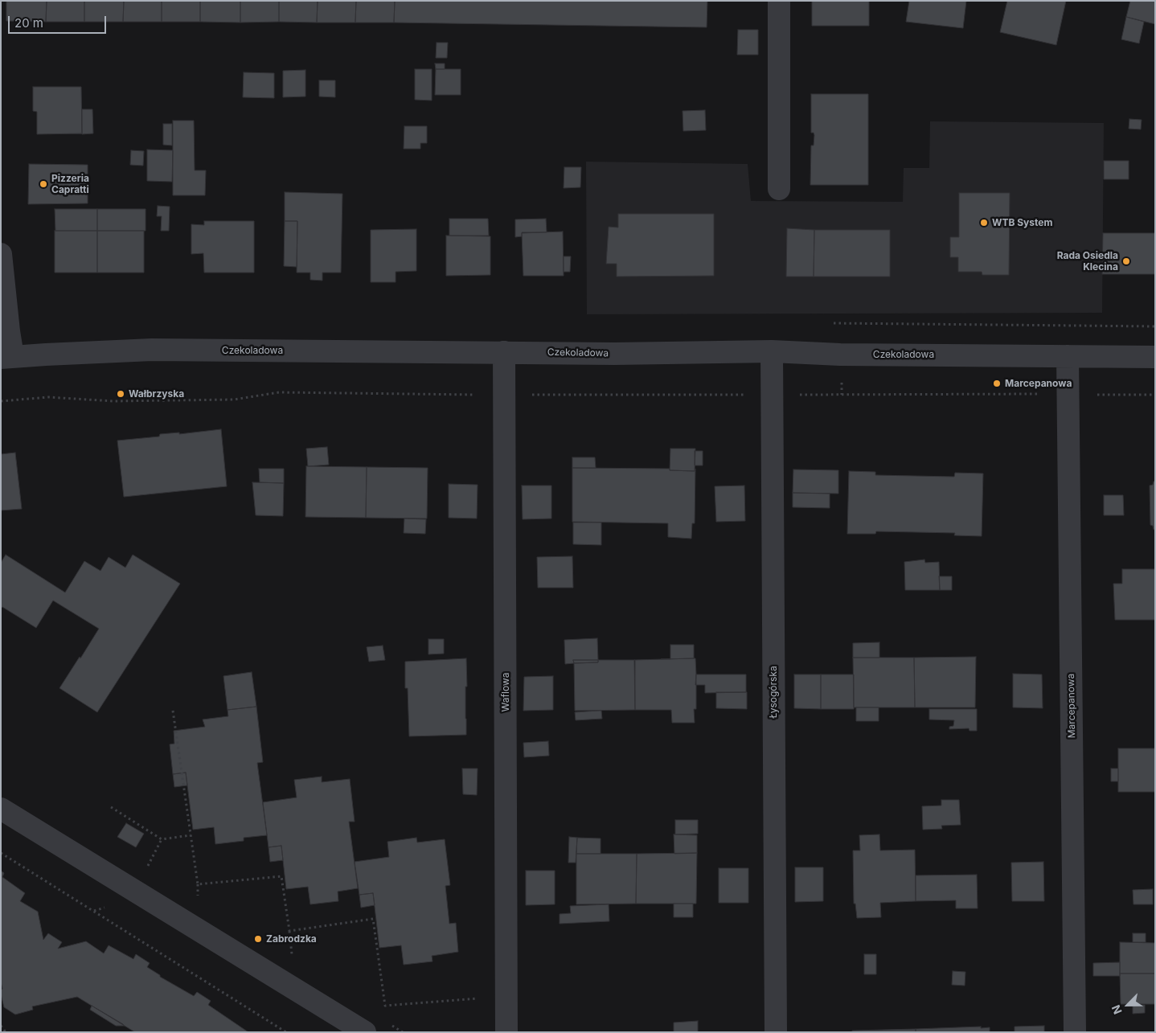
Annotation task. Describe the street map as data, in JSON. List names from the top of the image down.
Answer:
{
  "streets": {
    "street": [
      "Czekoladowa",
      "Waflowa",
      "Łysogórska",
      "Marcepanowa"
    ]
  },
  "crossings": [
    ["Czekoladowa", "Waflowa"],
    ["Czekoladowa", "Łysogórska"],
    ["Czekoladowa", "Marcepanowa"]
  ],
  "places": [
    "Pizzeria Capratti",
    "WTB System",
    "Rada Osiedla Klecina",
    "Marcepanowa",
    "Wałbrzyska",
    "Zabrodzka"
  ],
  "scale_bar": "20 m",
  "north": "bottom left"
}
